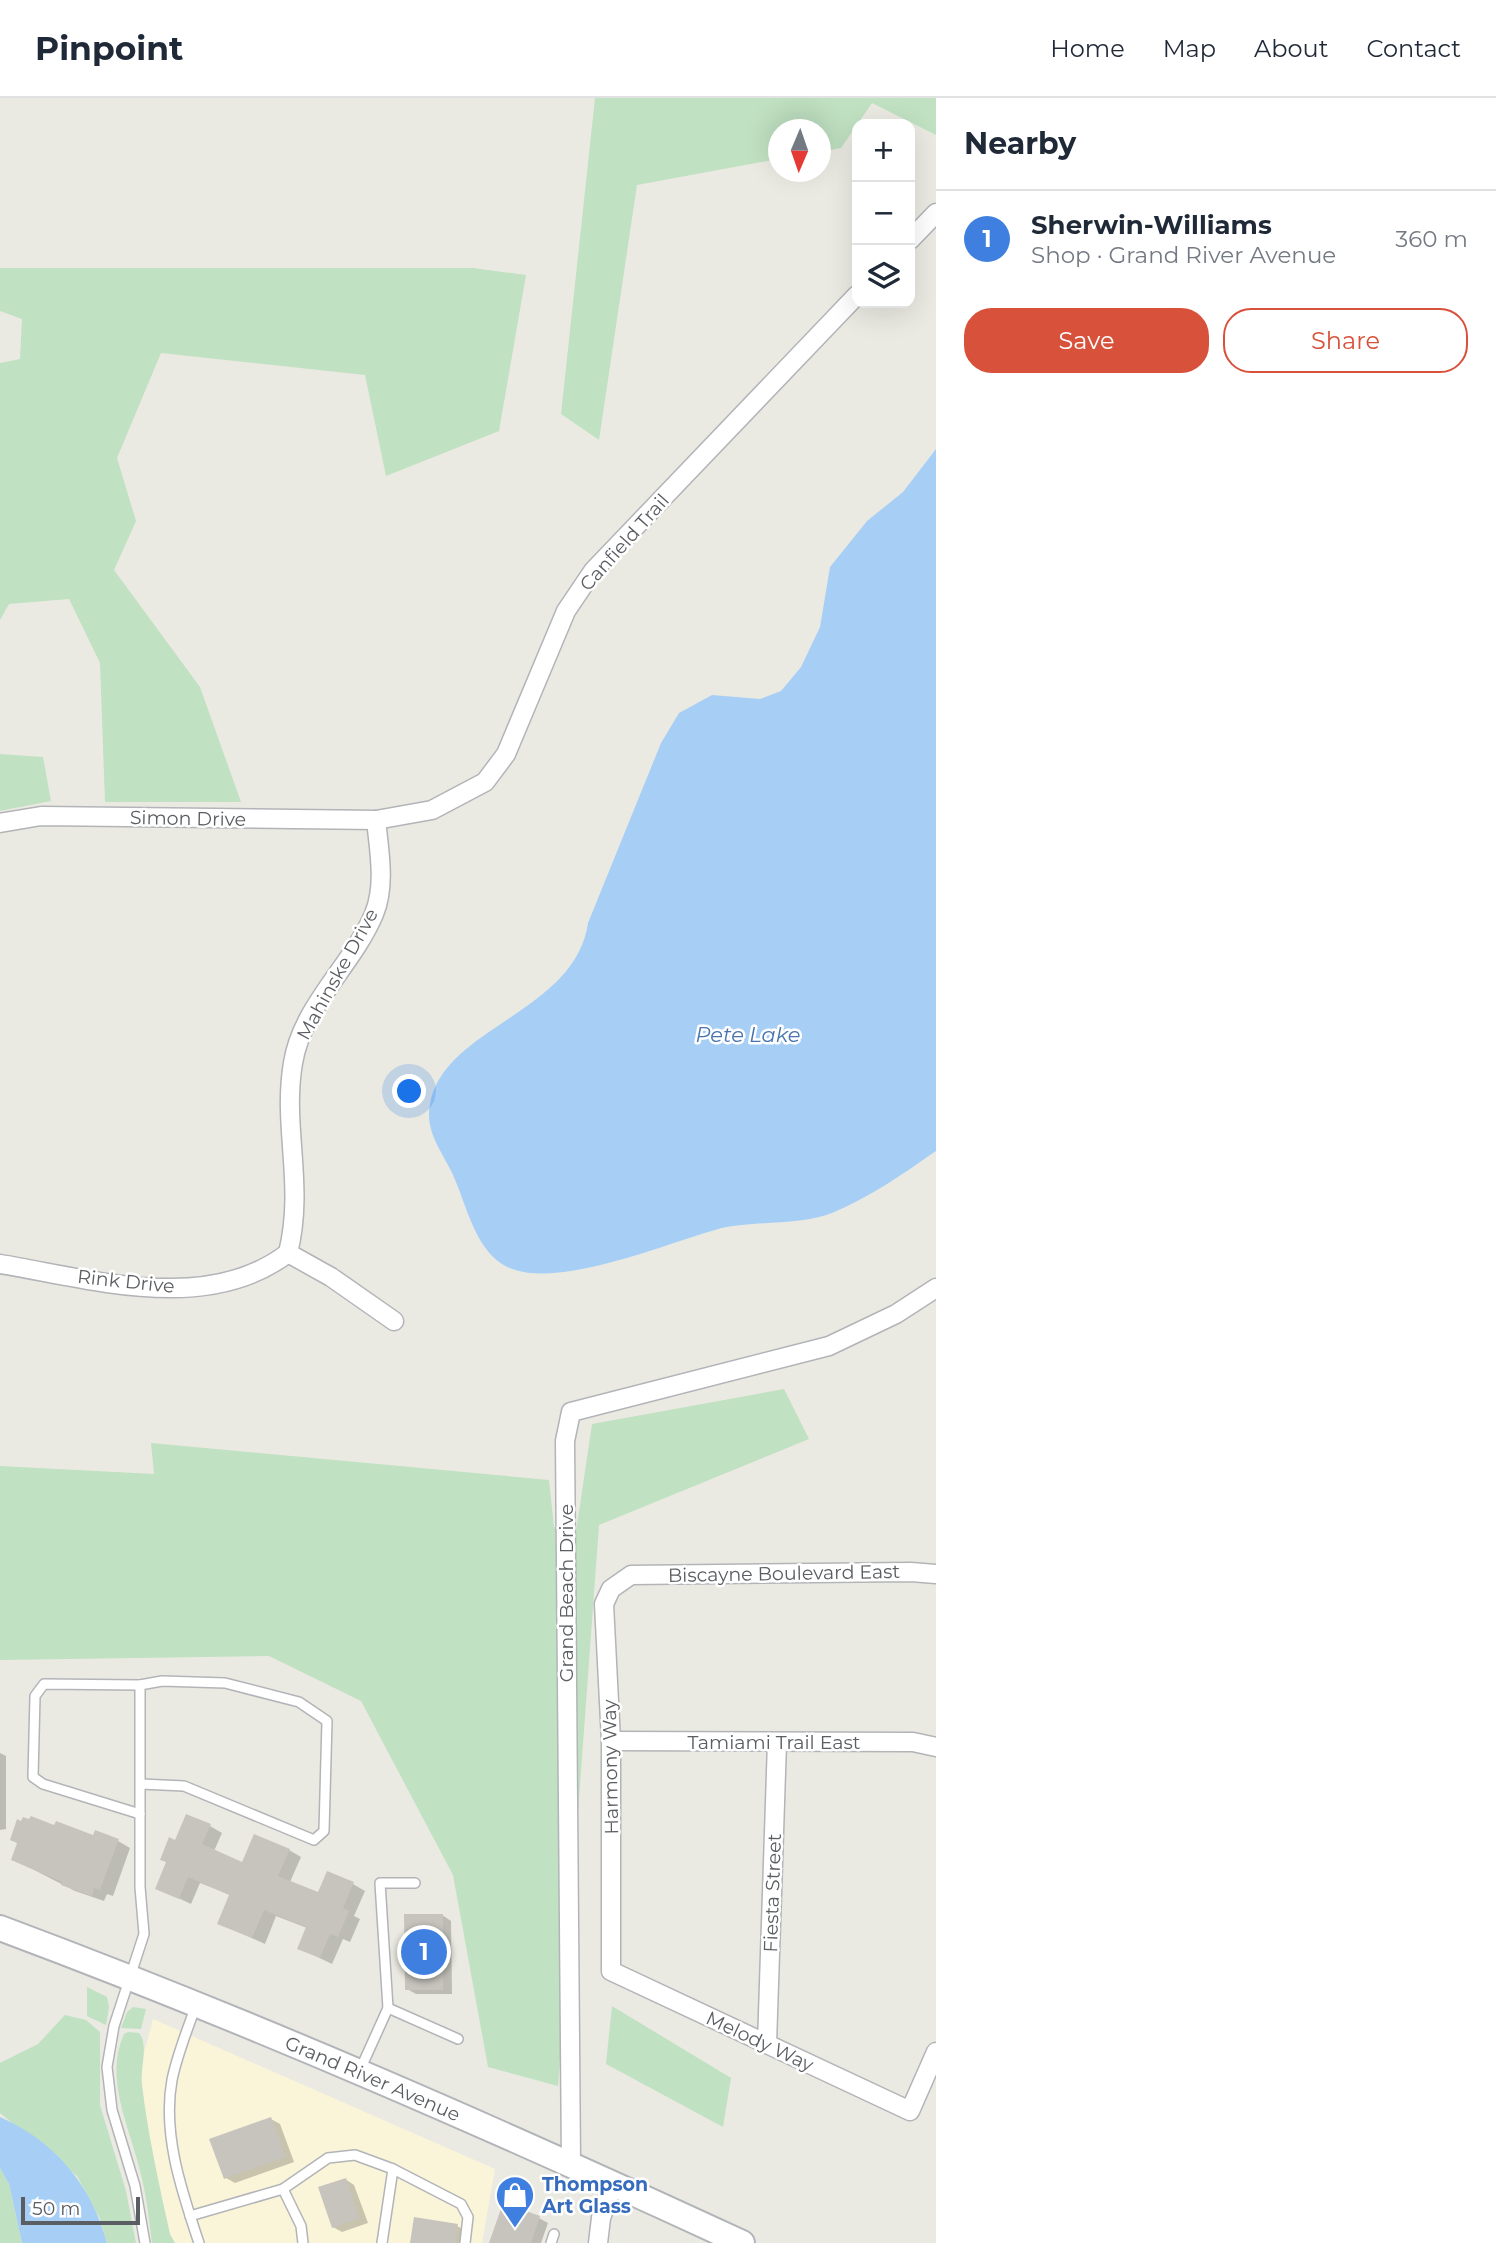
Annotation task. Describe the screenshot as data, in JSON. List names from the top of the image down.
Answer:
{
  "streets": {
    "main road": ["Grand River Avenue"],
    "street": [
      "Canfield Trail",
      "Simon Drive",
      "Mahinske Drive",
      "Rink Drive",
      "Biscayne Boulevard East",
      "Grand Beach Drive",
      "Tamiami Trail East",
      "Harmony Way",
      "Fiesta Street",
      "Melody Way"
    ]
  },
  "crossings": [
    ["Canfield Trail", "Simon Drive"],
    ["Canfield Trail", "Mahinske Drive"],
    ["Simon Drive", "Mahinske Drive"],
    ["Mahinske Drive", "Rink Drive"],
    ["Biscayne Boulevard East", "Harmony Way"],
    ["Grand Beach Drive", "Grand River Avenue"],
    ["Tamiami Trail East", "Harmony Way"],
    ["Tamiami Trail East", "Fiesta Street"],
    ["Harmony Way", "Melody Way"],
    ["Fiesta Street", "Melody Way"]
  ],
  "water": ["Pete Lake"],
  "places": {
    "shop": ["Thompson Art Glass"]
  },
  "scale_bar": "50 m",
  "north": "bottom",
  "page": {
    "header": "Pinpoint",
    "nav": [
      "Home",
      "Map",
      "About",
      "Contact"
    ],
    "heading": "Nearby",
    "map_buttons": ["+", "−"],
    "list": [
      {
        "mark": "1",
        "name": "Sherwin-Williams",
        "note": "Shop · Grand River Avenue",
        "value": "360 m"
      }
    ],
    "buttons": ["Save", "Share"],
    "pins": "1",
    "scale": "50 m"
  }
}
